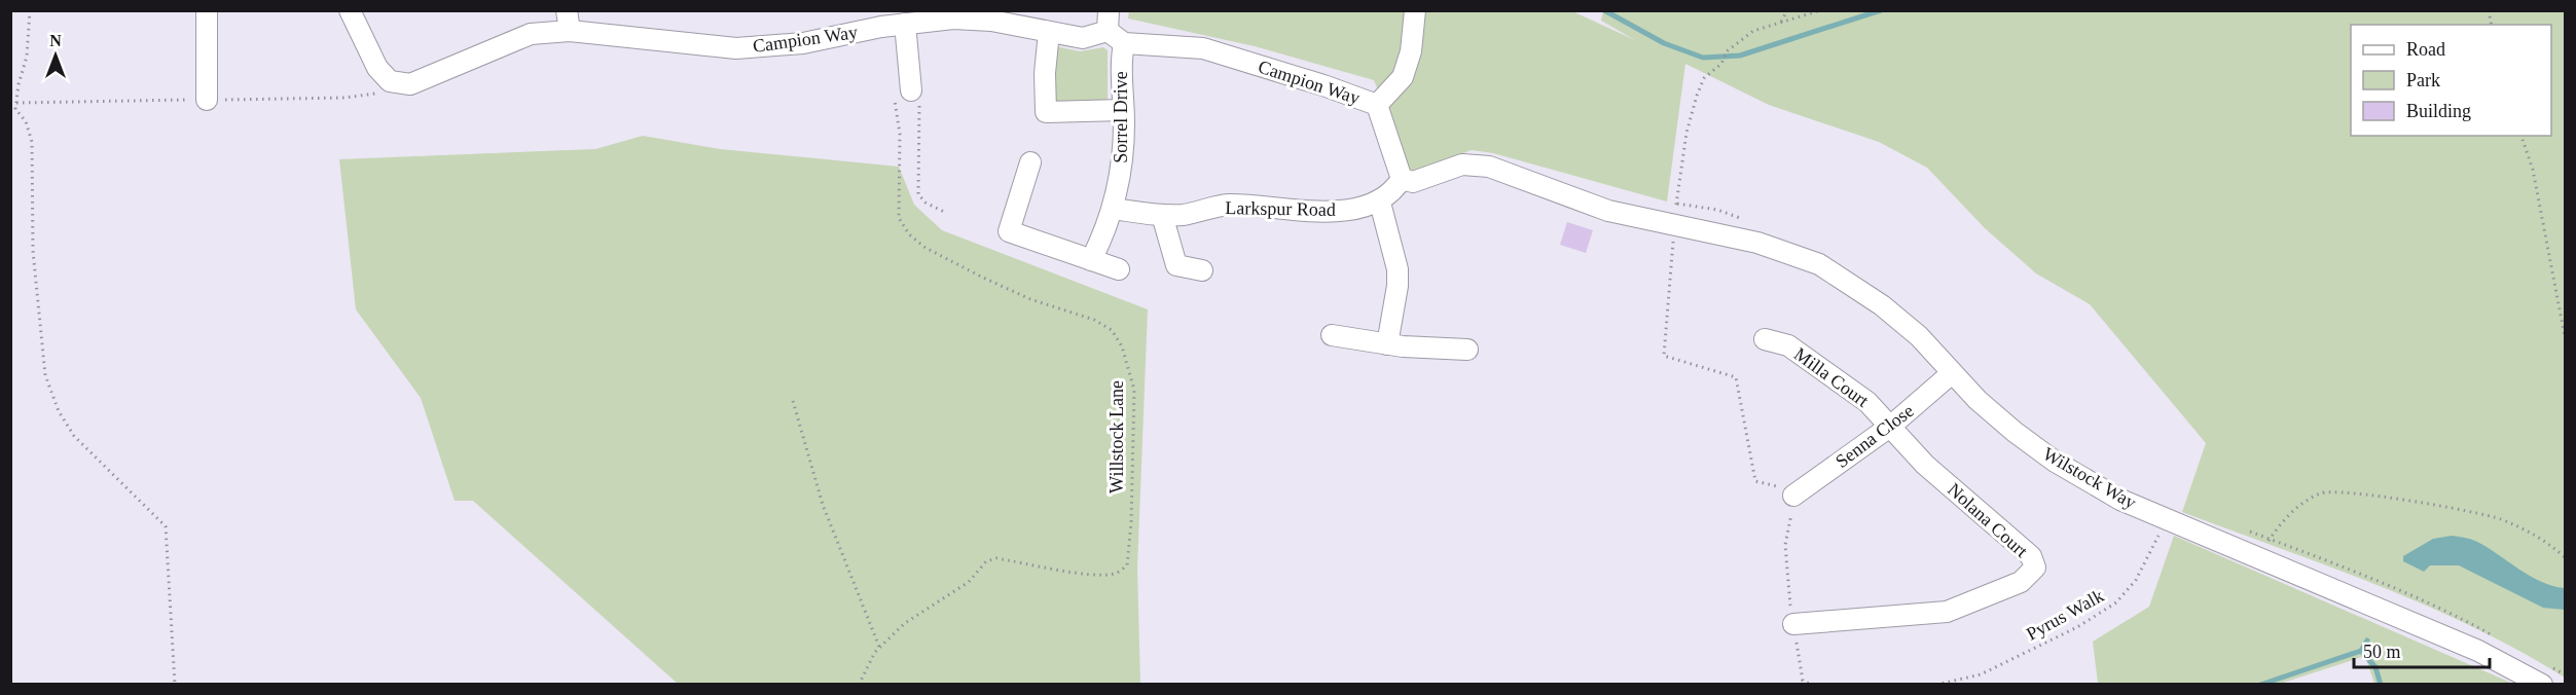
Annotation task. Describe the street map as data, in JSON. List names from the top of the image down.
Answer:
{
  "streets": {
    "street": [
      "Campion Way",
      "Sorrel Drive",
      "Larkspur Road",
      "Milla Court",
      "Senna Close",
      "Wilstock Way",
      "Nolana Court"
    ],
    "path": ["Willstock Lane", "Pyrus Walk"]
  },
  "crossings": [
    ["Campion Way", "Sorrel Drive"],
    ["Sorrel Drive", "Larkspur Road"],
    ["Milla Court", "Senna Close"],
    ["Milla Court", "Nolana Court"],
    ["Senna Close", "Wilstock Way"],
    ["Senna Close", "Nolana Court"],
    ["Wilstock Way", "Pyrus Walk"]
  ],
  "legend": ["Road", "Park", "Building"],
  "scale_bar": "50 m",
  "north": "top"
}
